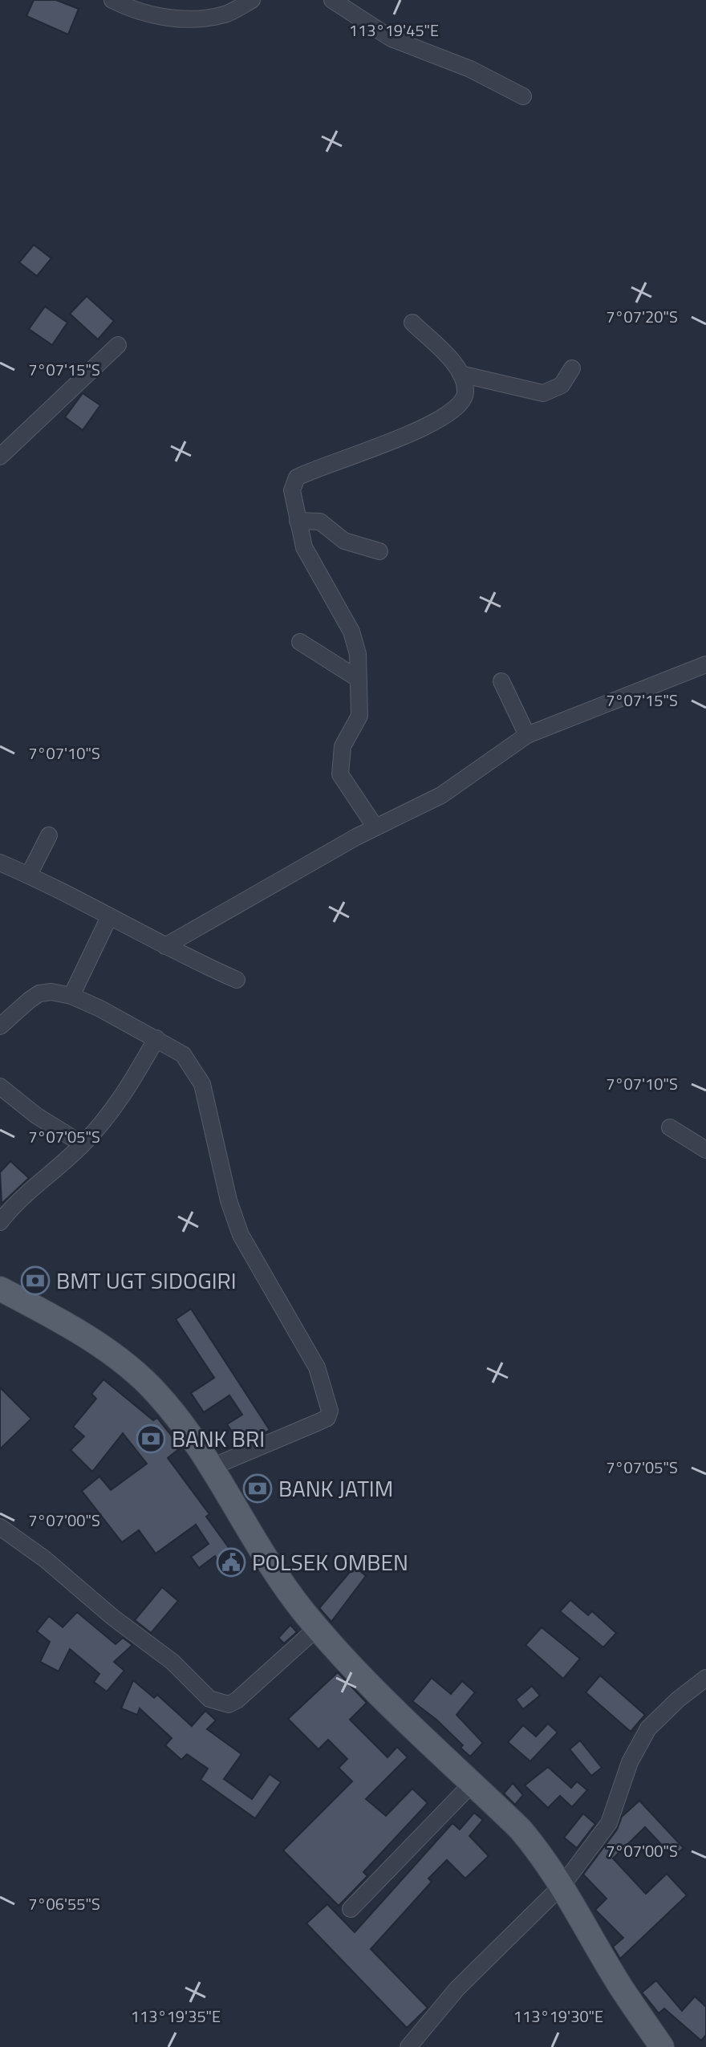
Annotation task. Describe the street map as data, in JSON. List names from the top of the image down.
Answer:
{
  "places": {
    "bank": ["BMT UGT SIDOGIRI", "BANK BRI", "BANK JATIM"],
    "public building": ["POLSEK OMBEN"]
  },
  "coordinates": [
    "113°19'45\"E",
    "7°07'20\"S",
    "7°07'15\"S",
    "7°07'10\"S",
    "7°07'05\"S",
    "7°07'00\"S",
    "7°06'55\"S",
    "113°19'35\"E",
    "113°19'30\"E"
  ]
}
